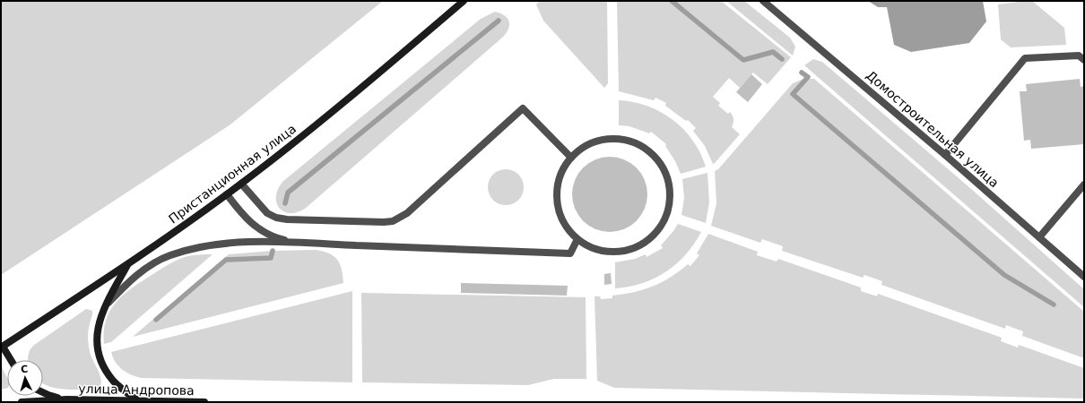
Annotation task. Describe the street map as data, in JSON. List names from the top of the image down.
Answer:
{
  "streets": {
    "main road": ["Пристанционная улица", "улица Андропова"],
    "street": ["Домостроительная улица"]
  },
  "north": "top"
}
